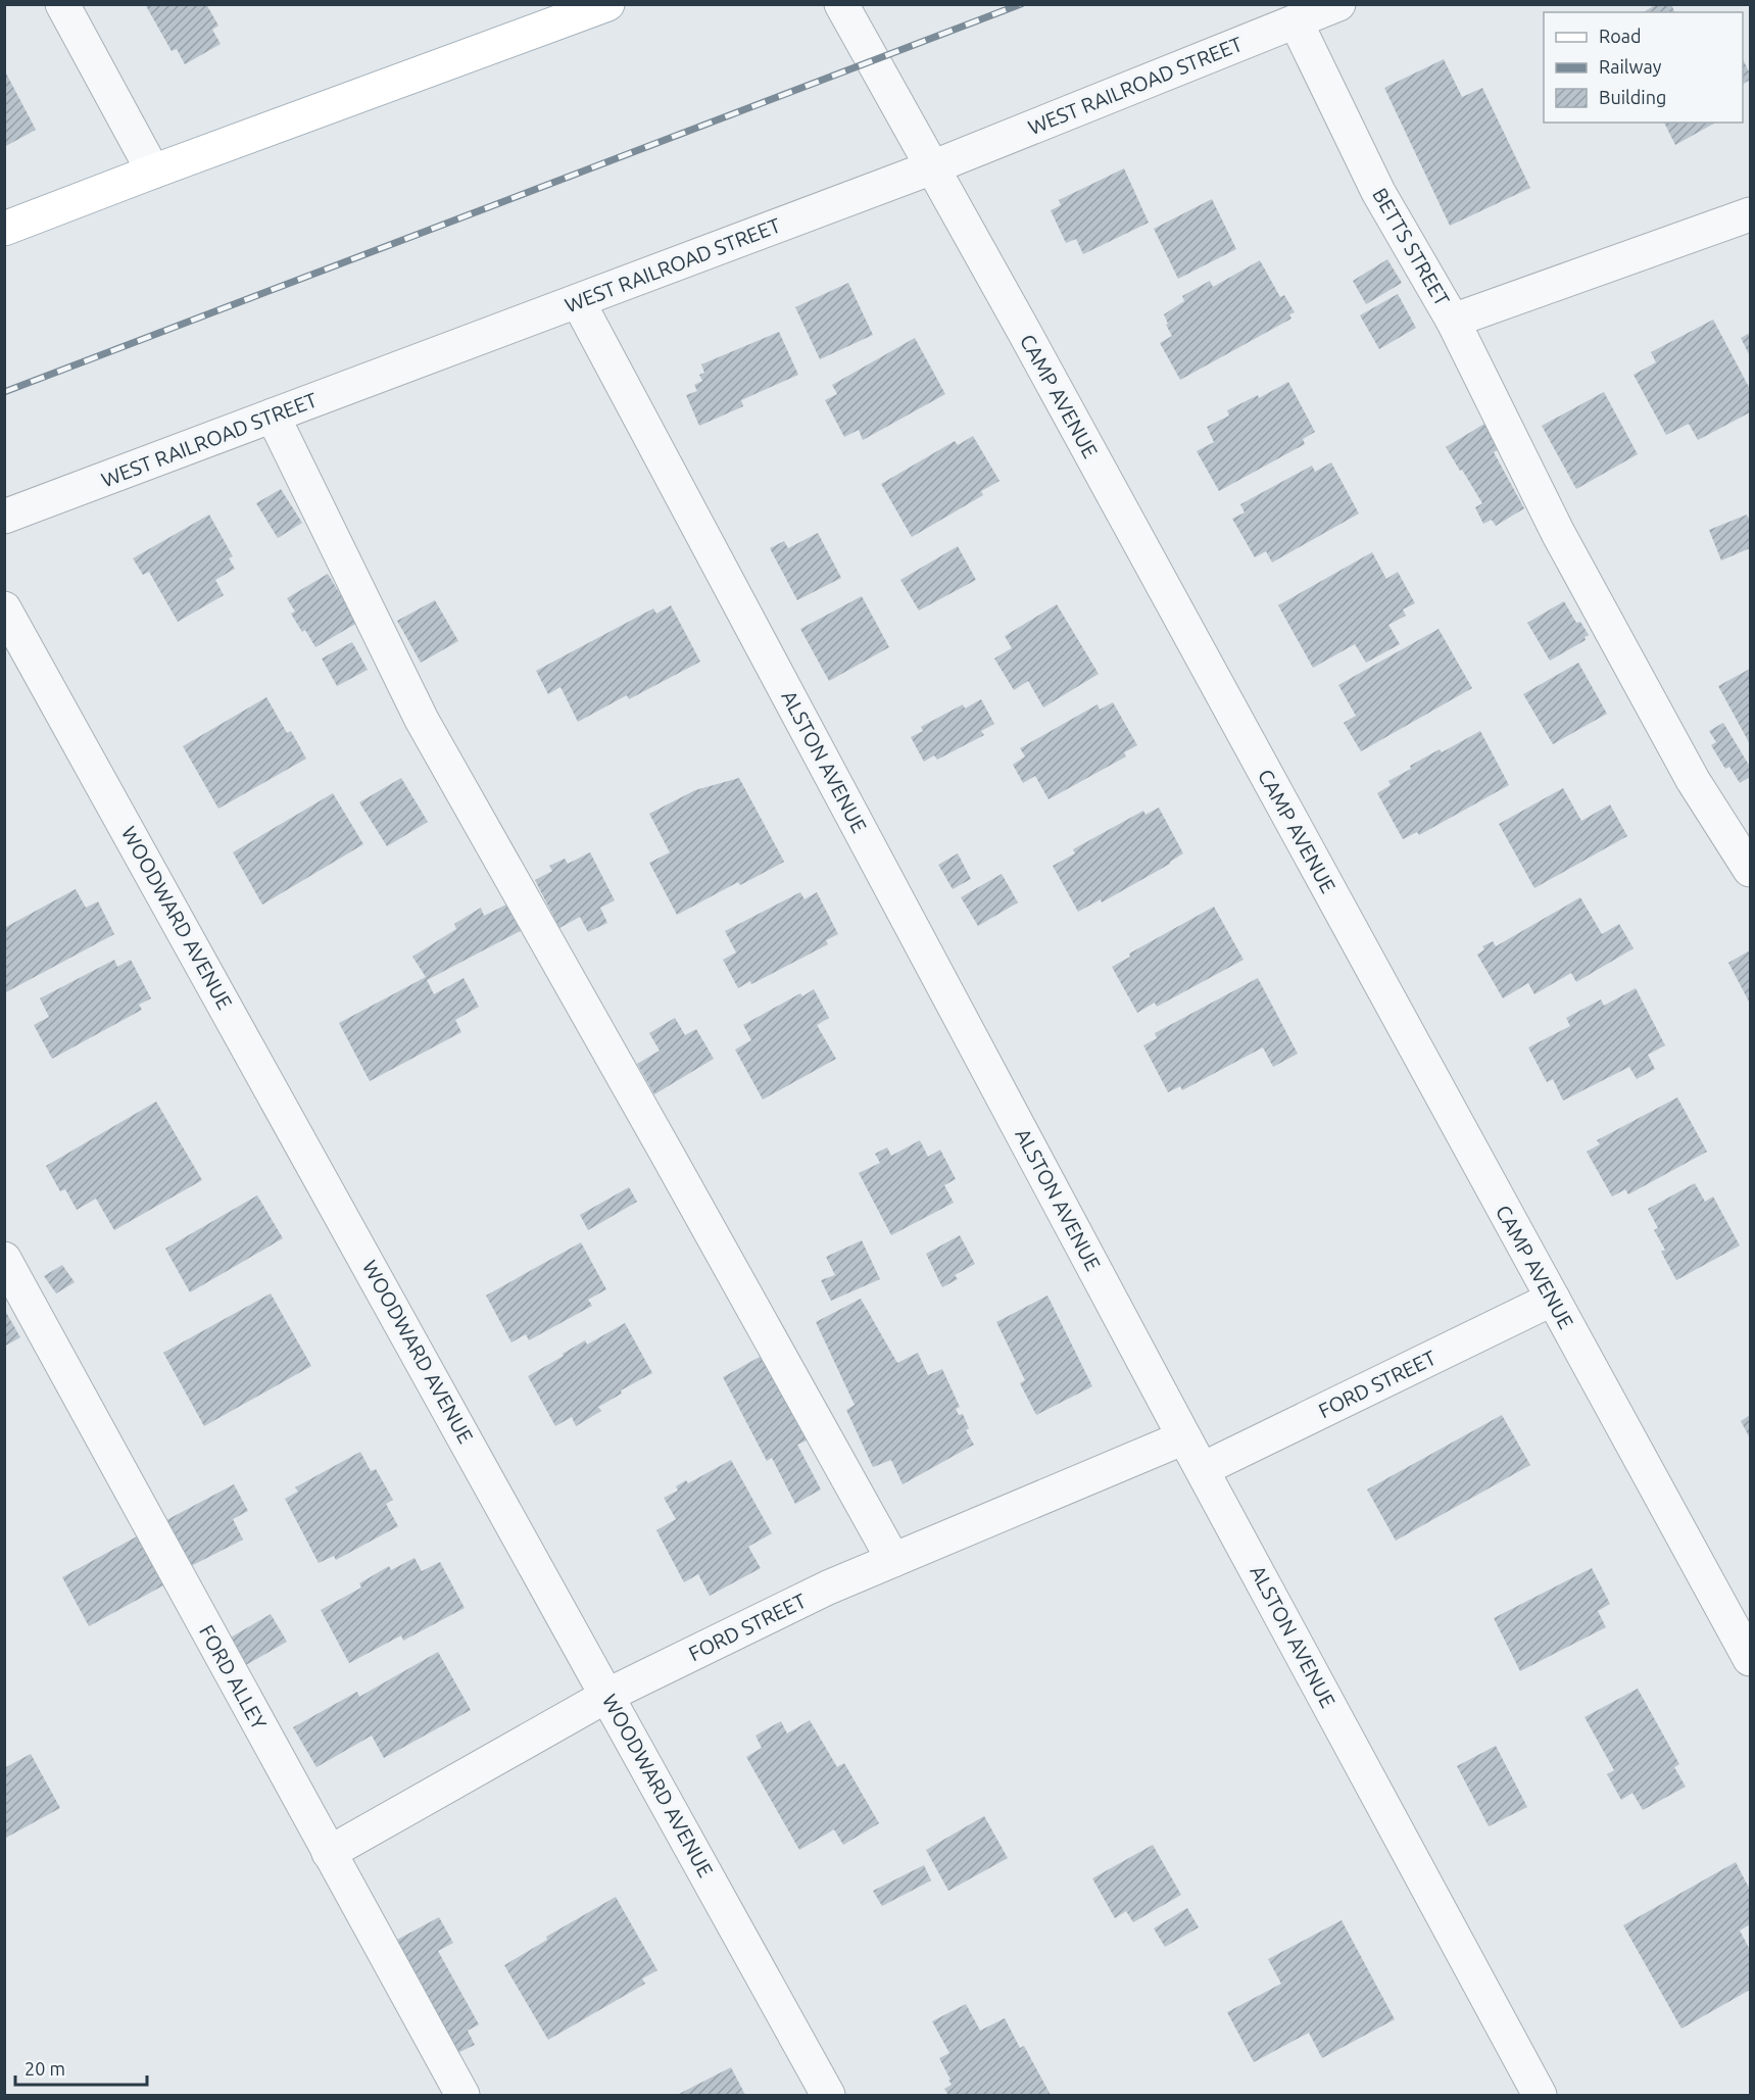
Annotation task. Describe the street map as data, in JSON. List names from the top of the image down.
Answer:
{
  "streets": {
    "street": [
      "WEST RAILROAD STREET",
      "BETTS STREET",
      "CAMP AVENUE",
      "ALSTON AVENUE",
      "WOODWARD AVENUE",
      "FORD STREET",
      "FORD ALLEY"
    ]
  },
  "crossings": [
    ["WEST RAILROAD STREET", "BETTS STREET"],
    ["WEST RAILROAD STREET", "CAMP AVENUE"],
    ["WEST RAILROAD STREET", "ALSTON AVENUE"],
    ["CAMP AVENUE", "FORD STREET"],
    ["ALSTON AVENUE", "FORD STREET"],
    ["WOODWARD AVENUE", "FORD STREET"],
    ["FORD STREET", "FORD ALLEY"]
  ],
  "legend": ["Road", "Railway", "Building"],
  "scale_bar": "20 m"
}
